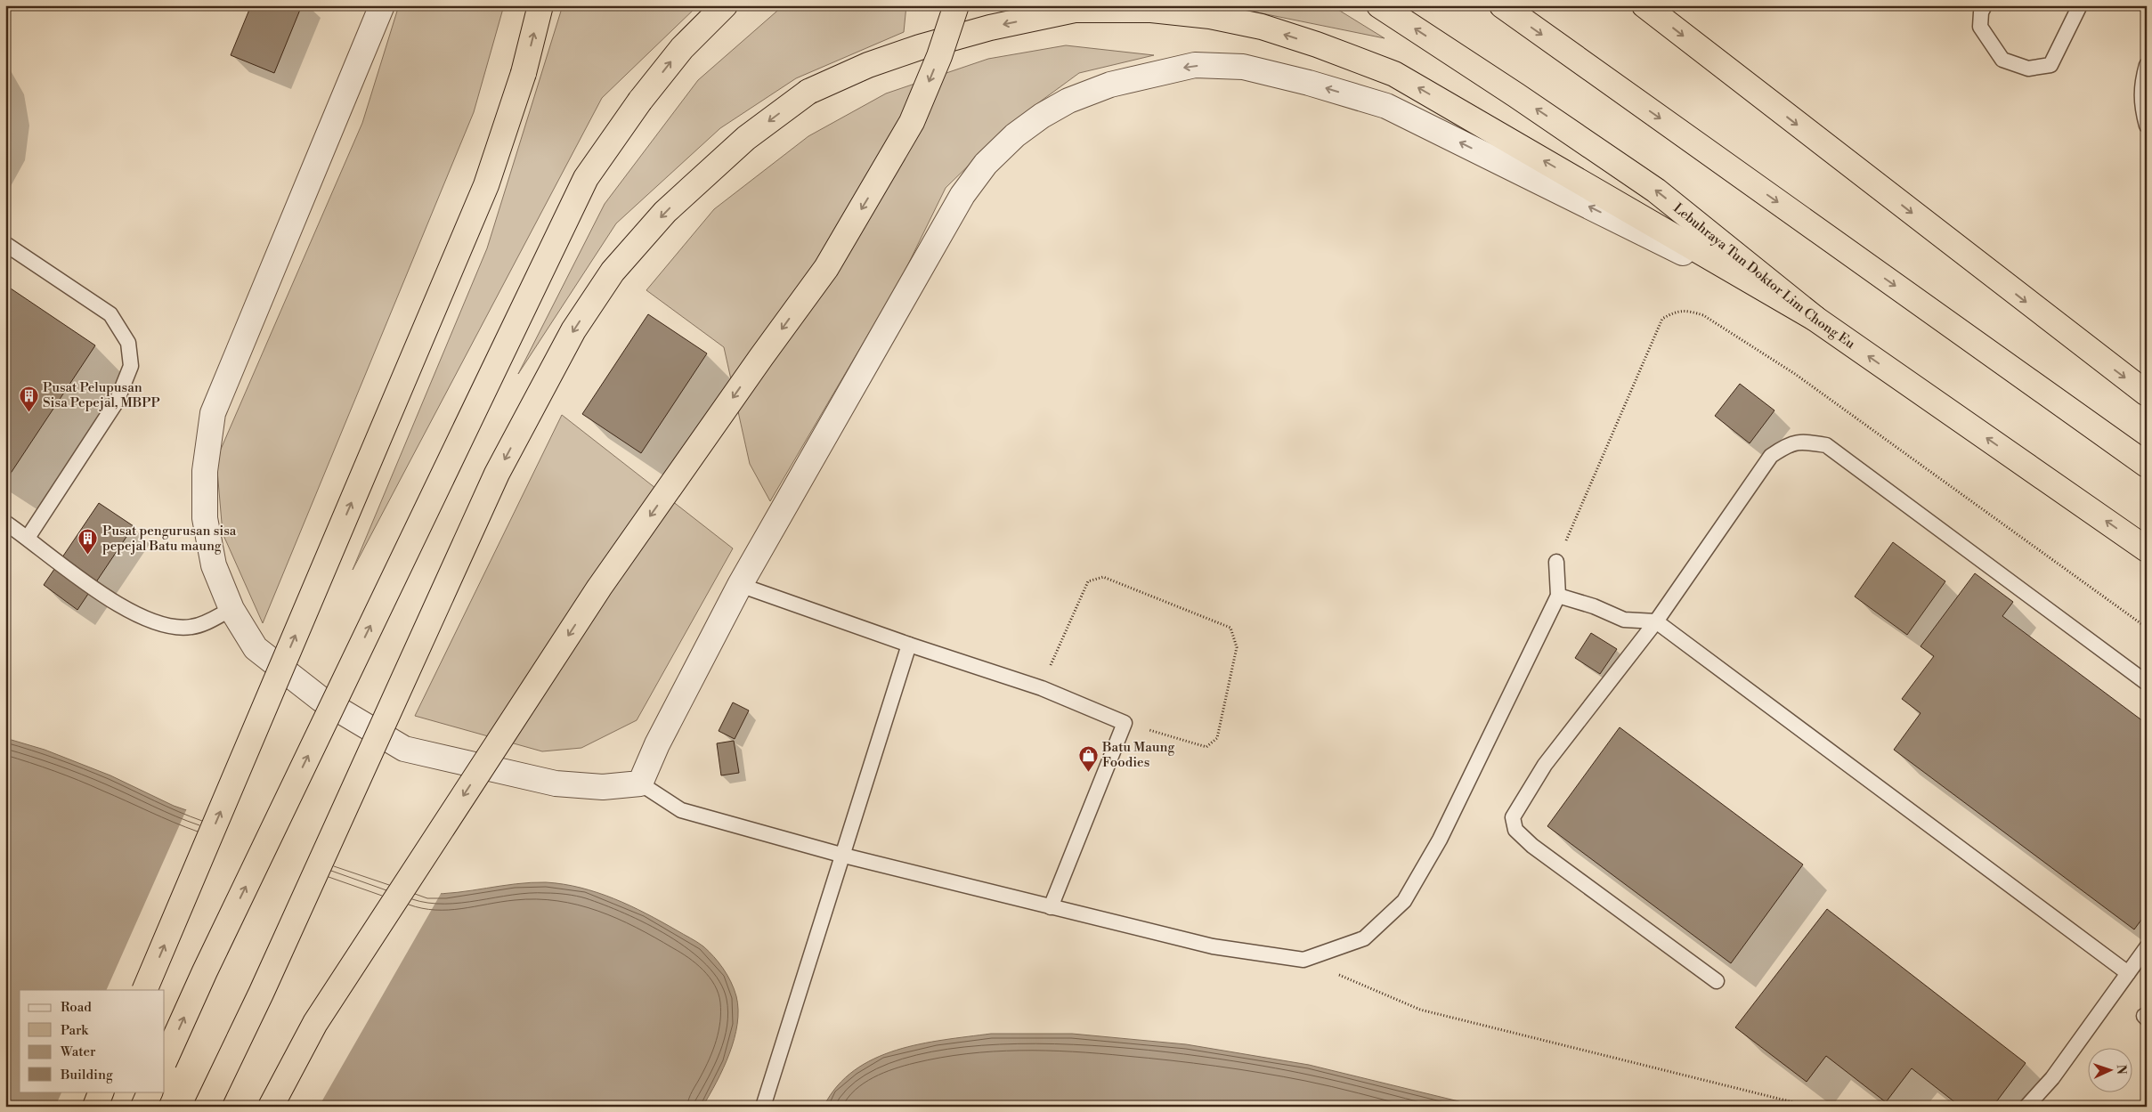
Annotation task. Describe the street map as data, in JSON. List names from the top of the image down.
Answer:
{
  "streets": {
    "highway": ["Lebuhraya Tun Doktor Lim Chong Eu"]
  },
  "places": {
    "building": ["Pusat Pelupusan Sisa Pepejal, MBPP", "Pusat pengurusan sisa pepejal Batu maung"],
    "shop": ["Batu Maung Foodies"]
  },
  "legend": [
    "Road",
    "Park",
    "Water",
    "Building"
  ],
  "north": "right"
}
